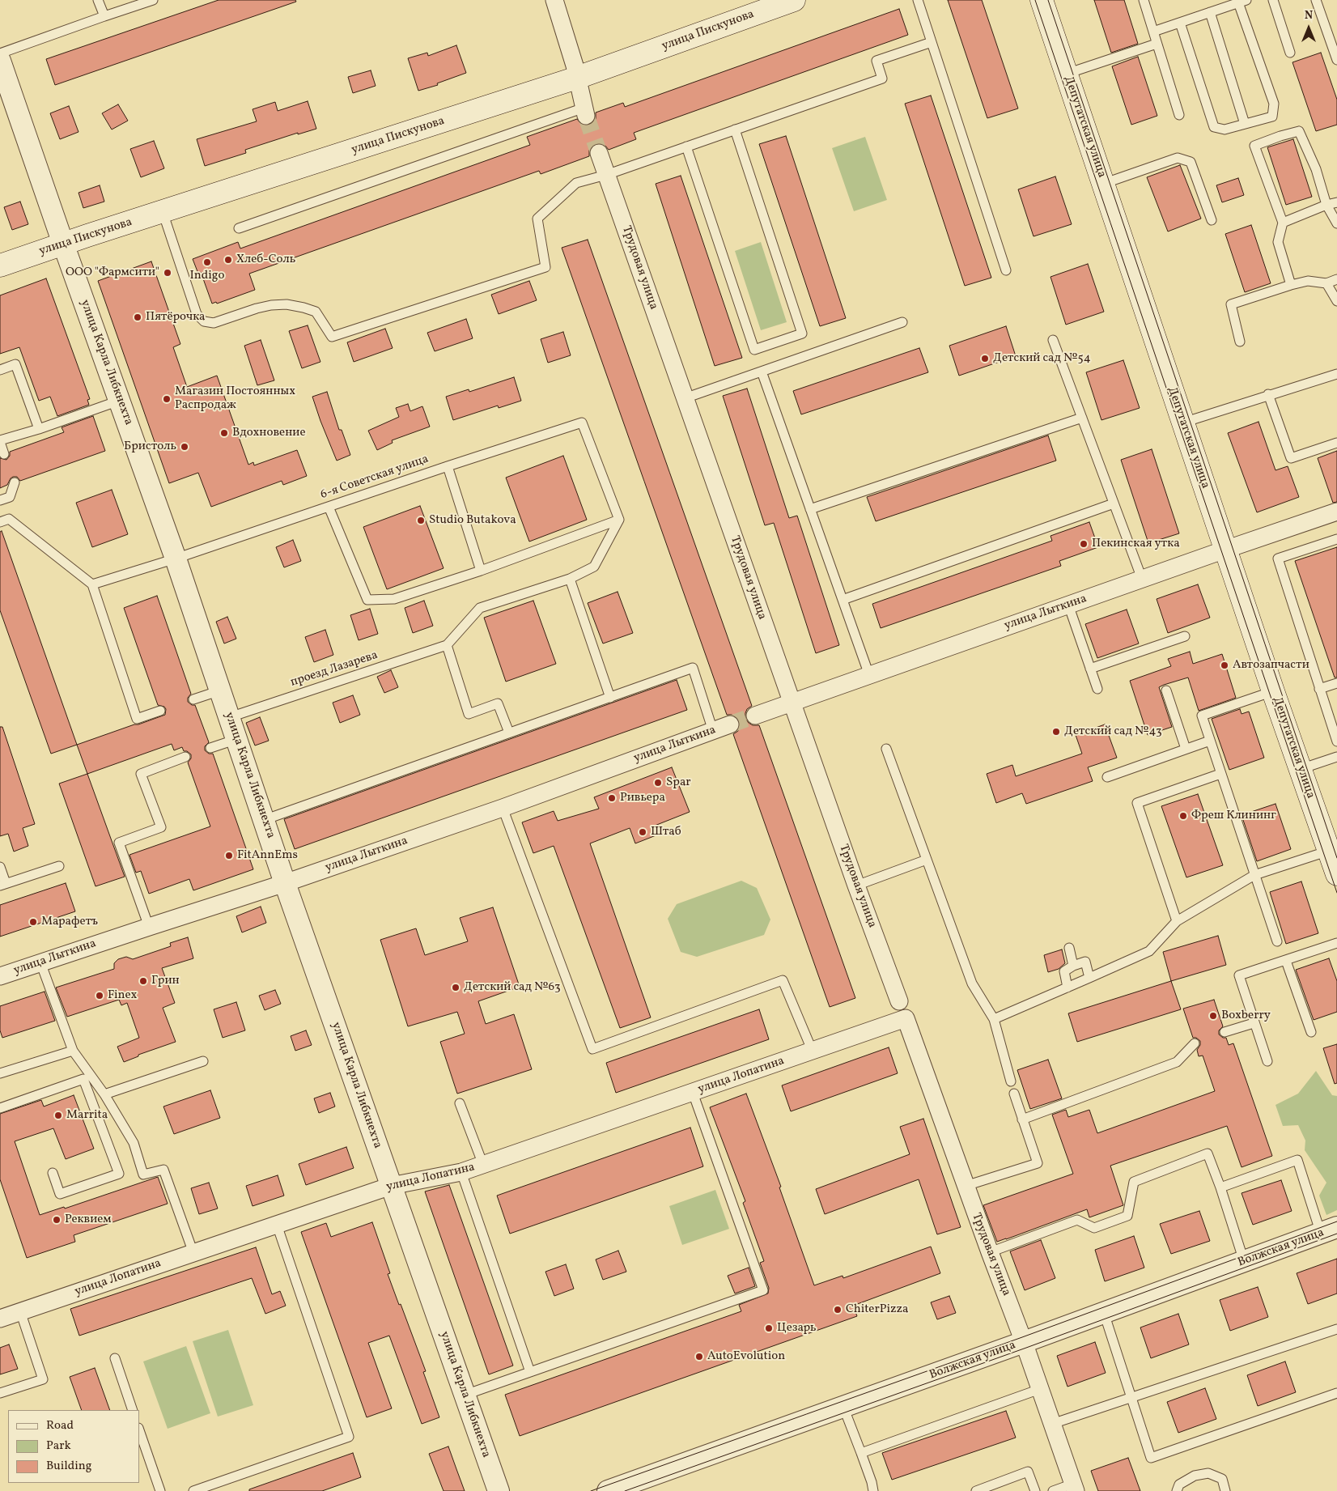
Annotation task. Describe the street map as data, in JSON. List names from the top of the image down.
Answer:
{
  "streets": {
    "main road": ["улица Пискунова", "Депутатская улица"],
    "street": [
      "Трудовая улица",
      "улица Карла Либкнехта",
      "улица Лыткина",
      "улица Лопатина",
      "Волжская улица"
    ],
    "lane": ["6-я Советская улица", "проезд Лазарева"]
  },
  "crossings": [
    ["улица Пискунова", "улица Карла Либкнехта"],
    ["Депутатская улица", "улица Лыткина"],
    ["Трудовая улица", "улица Лыткина"],
    ["Трудовая улица", "улица Лопатина"],
    ["Трудовая улица", "Волжская улица"],
    ["улица Карла Либкнехта", "6-я Советская улица"],
    ["улица Карла Либкнехта", "улица Лыткина"],
    ["улица Карла Либкнехта", "проезд Лазарева"],
    ["улица Карла Либкнехта", "улица Лопатина"]
  ],
  "places": [
    "Хлеб-Соль",
    "Indigo",
    "ООО \"Фармсити\"",
    "Пятёрочка",
    "Детский сад №54",
    "Магазин Постоянных Распродаж",
    "Вдохновение",
    "Бристоль",
    "Studio Butakova",
    "Пекинская утка",
    "Автозапчасти",
    "Детский сад №43",
    "Spar",
    "Ривьера",
    "Фрeш Клининг",
    "Штаб",
    "FitAnnEms",
    "Марафетъ",
    "Грин",
    "Детский сад №63",
    "Finex",
    "Boxberry",
    "Marrita",
    "Реквием",
    "ChiterPizza",
    "Цезарь",
    "AutoEvolution"
  ],
  "legend": ["Road", "Park", "Building"],
  "north": "top"
}
